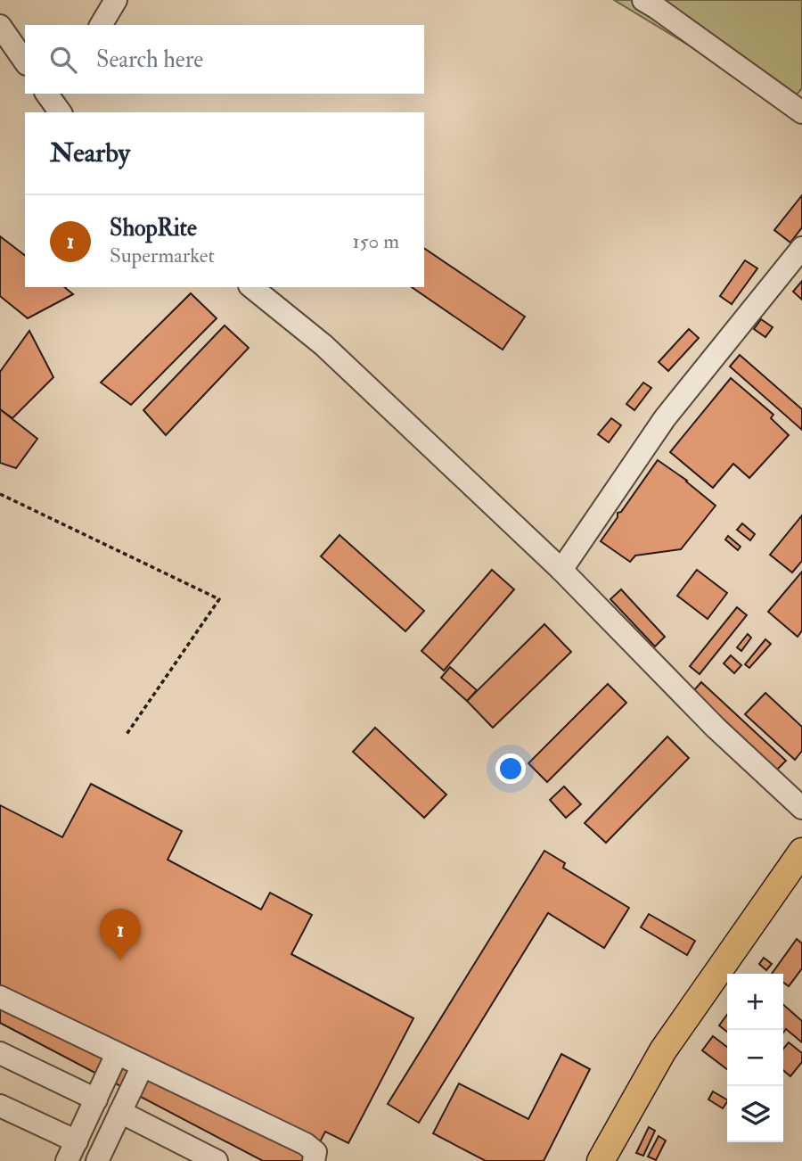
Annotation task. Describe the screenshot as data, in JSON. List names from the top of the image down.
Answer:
{
  "page": {
    "search": "Search here",
    "heading": "Nearby",
    "list": [
      {
        "mark": "1",
        "name": "ShopRite",
        "note": "Supermarket",
        "value": "150 m"
      }
    ],
    "pins": "1",
    "map_buttons": ["+", "−"]
  }
}
